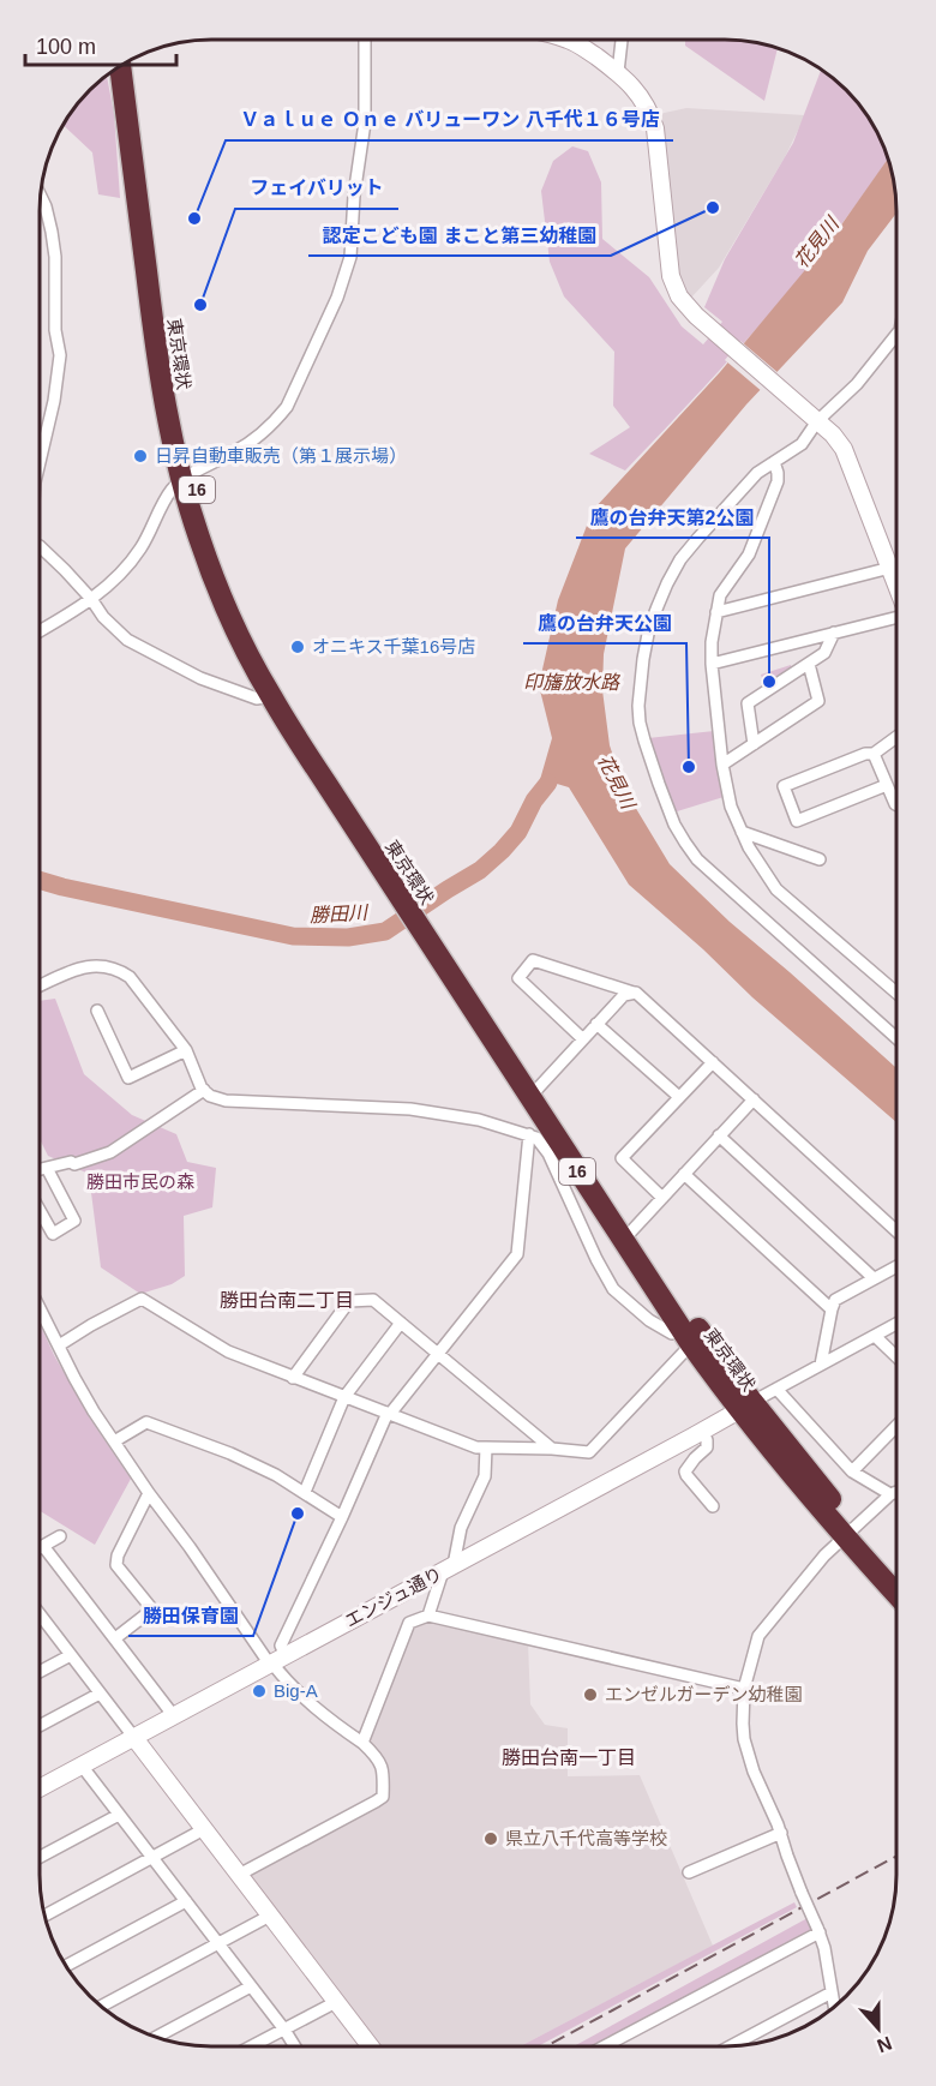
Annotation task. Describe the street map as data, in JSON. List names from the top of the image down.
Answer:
{
  "streets": {
    "highway": ["東京環状", "16"],
    "street": ["エンジュ通り"]
  },
  "crossings": [
    ["東京環状", "エンジュ通り"]
  ],
  "districts": ["勝田台南二丁目", "勝田台南一丁目"],
  "water": ["花見川", "印旛放水路", "勝田川"],
  "parks": ["勝田市民の森"],
  "places": [
    "認定こども園 まこと第三幼稚園",
    "Ｖａｌｕｅ Ｏｎｅ バリューワン 八千代１６号店",
    "フェイバリット",
    "日昇自動車販売（第１展示場）",
    "オニキス千葉16号店",
    "鷹の台弁天第2公園",
    "鷹の台弁天公園",
    "勝田保育園",
    "Big-A",
    "エンゼルガーデン幼稚園",
    "県立八千代高等学校"
  ],
  "scale_bar": "100 m",
  "north": "bottom"
}
